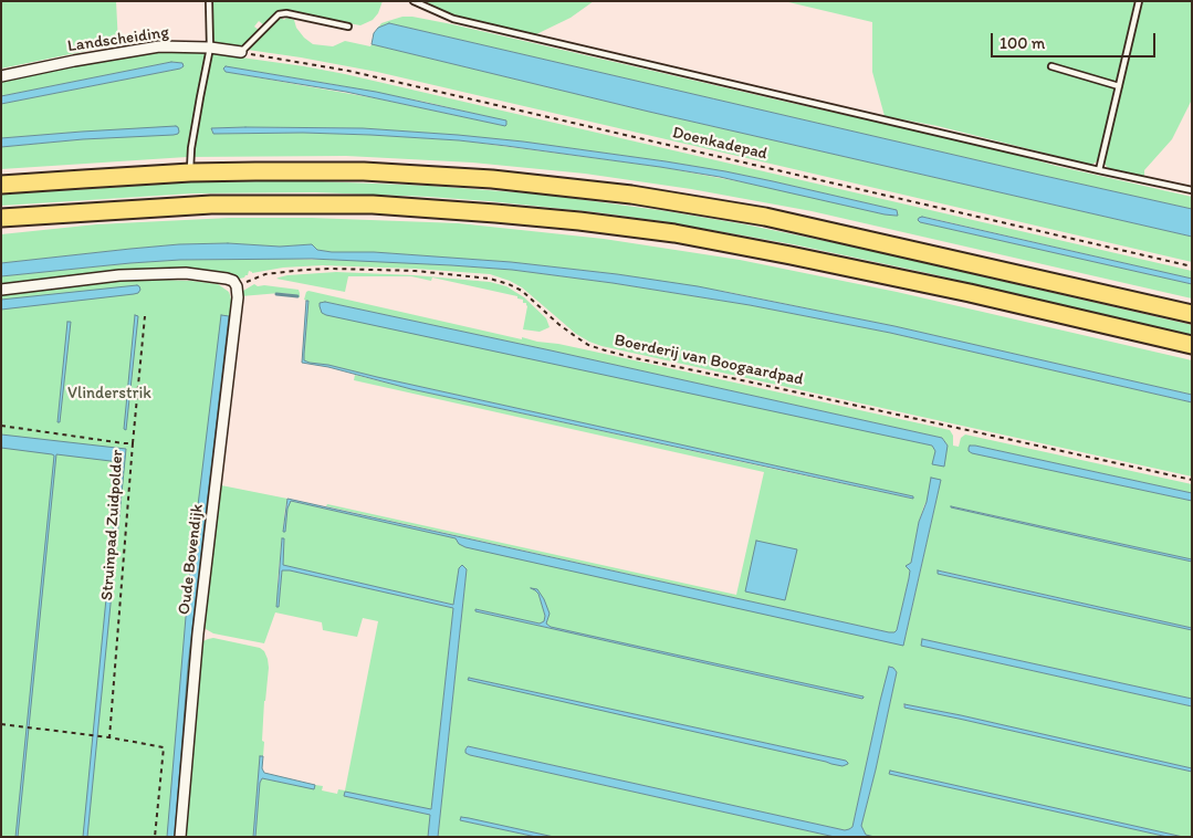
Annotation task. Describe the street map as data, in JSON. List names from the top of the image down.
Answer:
{
  "streets": {
    "street": ["Landscheiding", "Oude Bovendijk"],
    "path": ["Doenkadepad", "Boerderij van Boogaardpad", "Struinpad Zuidpolder"]
  },
  "crossings": [
    ["Landscheiding", "Doenkadepad"],
    ["Boerderij van Boogaardpad", "Oude Bovendijk"]
  ],
  "parks": ["Vlinderstrik"],
  "scale_bar": "100 m"
}
